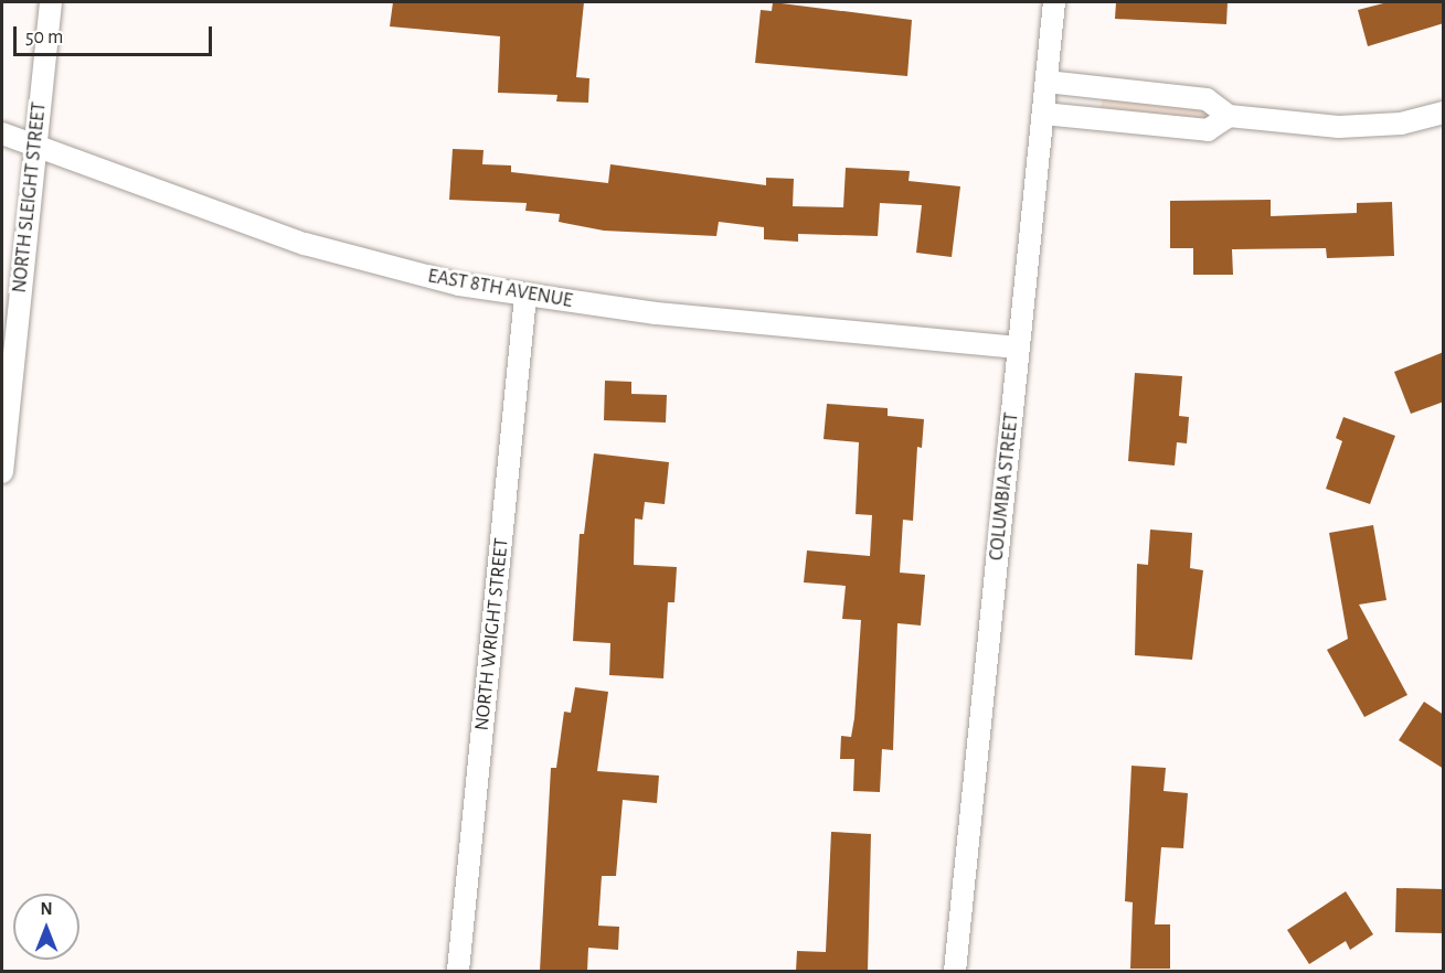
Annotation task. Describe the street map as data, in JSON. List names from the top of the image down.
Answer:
{
  "streets": {
    "street": [
      "NORTH SLEIGHT STREET",
      "EAST 8TH AVENUE",
      "COLUMBIA STREET",
      "NORTH WRIGHT STREET"
    ]
  },
  "crossings": [
    ["NORTH SLEIGHT STREET", "EAST 8TH AVENUE"],
    ["EAST 8TH AVENUE", "COLUMBIA STREET"],
    ["EAST 8TH AVENUE", "NORTH WRIGHT STREET"]
  ],
  "scale_bar": "50 m",
  "north": "top"
}
